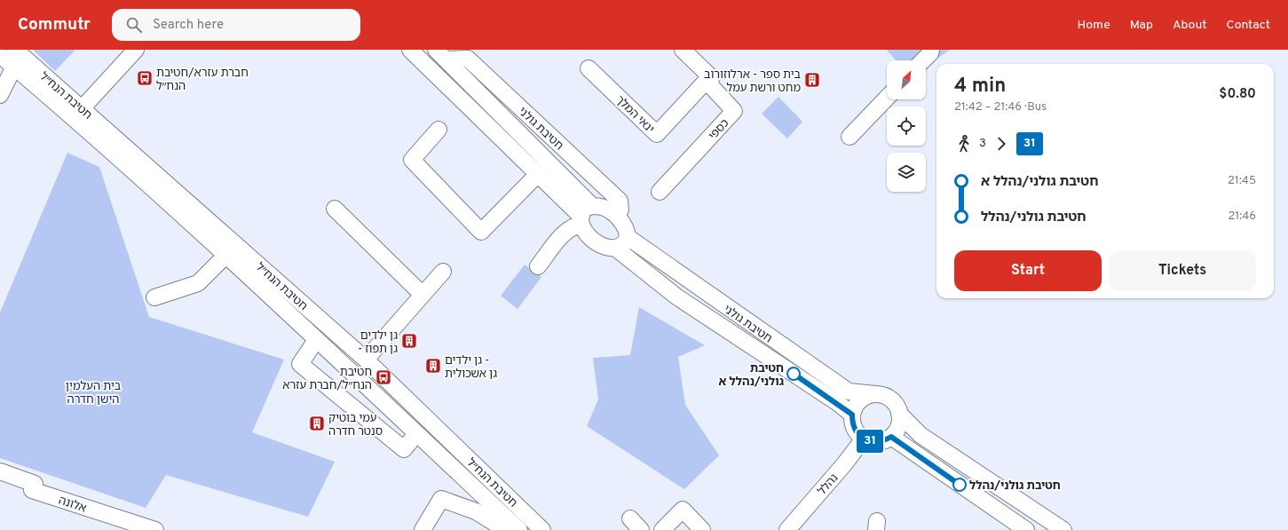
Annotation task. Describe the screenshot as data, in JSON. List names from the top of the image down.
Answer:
{
  "streets": {
    "street": [
      "חטיבת הנח״ל",
      "ינאי המלך",
      "חטיבת גולני",
      "כספי",
      "נהלל",
      "אלונה"
    ]
  },
  "crossings": [
    ["ינאי המלך", "כספי"],
    ["חטיבת גולני", "נהלל"]
  ],
  "parks": ["בית העלמין הישן חדרה"],
  "places": {
    "bus stop": ["חברת עזרא/חטיבת הנח״ל", "חטיבת הנח״ל/חברת עזרא"],
    "building": [
      "בית ספר - ארלוזורוב מחט ורשת עמל",
      "גן ילדים - גן תפוז",
      "גן ילדים - גן אשכולית",
      "עמי בוטיק סנטר חדרה"
    ],
    "other": ["חטיבת גולני/נהלל א", "חטיבת גולני/נהלל"]
  },
  "lines": ["bus line 31"],
  "north": "top right",
  "page": {
    "header": "Commutr",
    "search": "Search here",
    "nav": [
      "Home",
      "Map",
      "About",
      "Contact"
    ],
    "on_map": "31",
    "heading": ["4 min", "21:42 – 21:46 · Bus", "$0.80"],
    "legs": ["3", "31"],
    "list": [
      {
        "name": "חטיבת גולני/נהלל א",
        "value": "21:45"
      },
      {
        "name": "חטיבת גולני/נהלל",
        "value": "21:46"
      }
    ],
    "buttons": ["Start", "Tickets"]
  }
}
